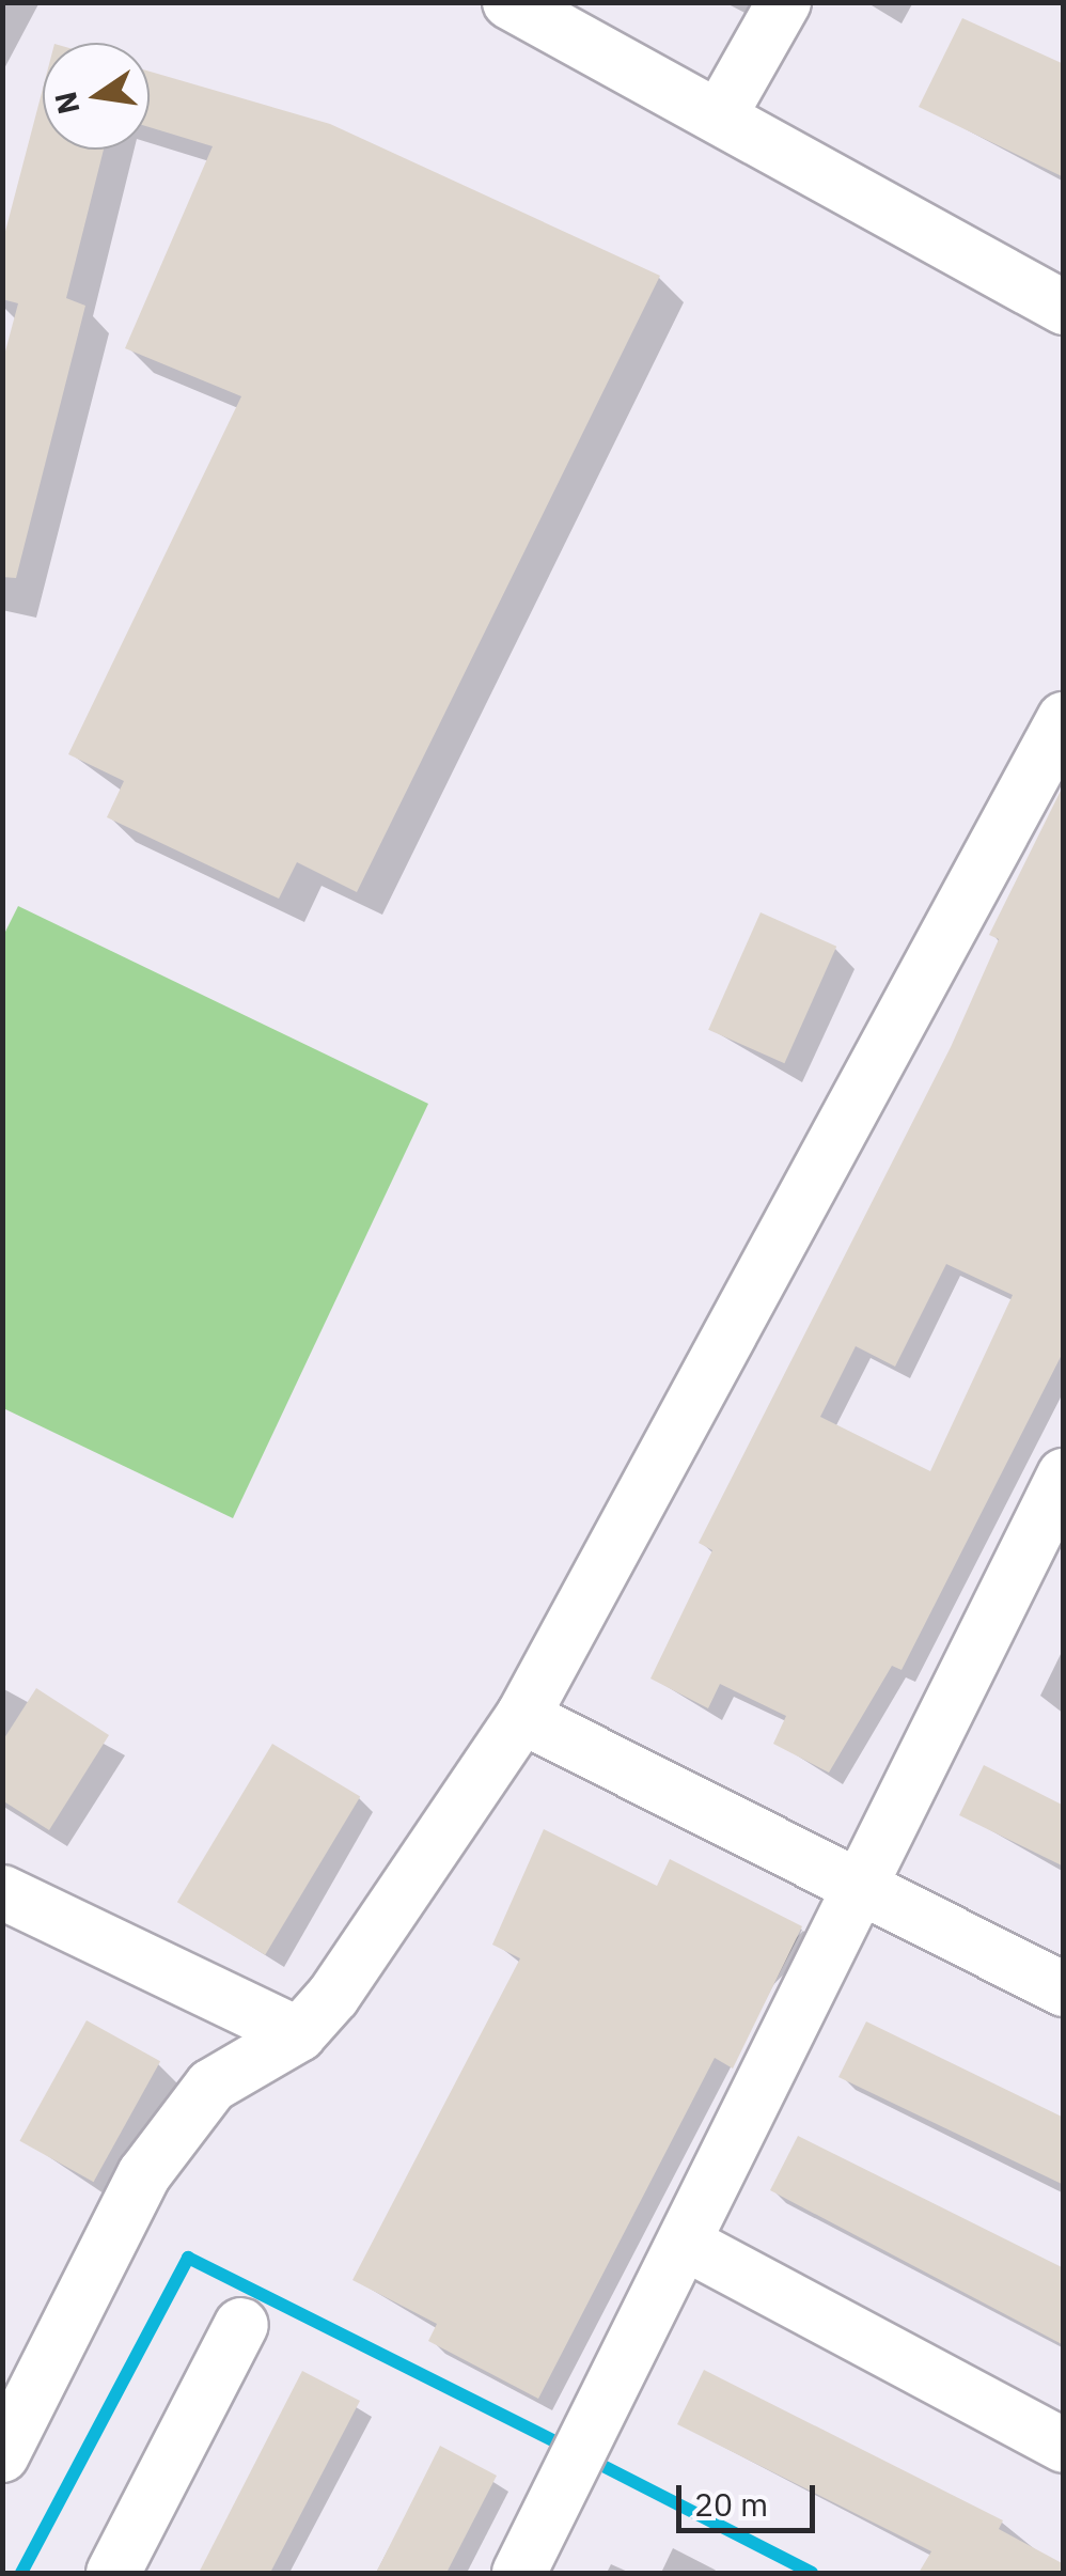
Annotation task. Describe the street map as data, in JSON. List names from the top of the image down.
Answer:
{
  "scale_bar": "20 m",
  "north": "left"
}
